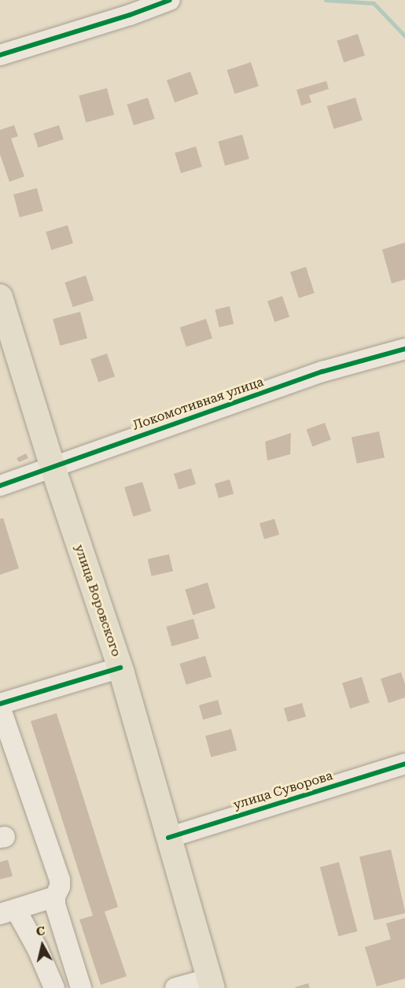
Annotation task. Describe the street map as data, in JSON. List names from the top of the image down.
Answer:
{
  "streets": {
    "main road": ["улица Воровского"],
    "street": ["Локомотивная улица", "улица Суворова"]
  },
  "crossings": [
    ["Локомотивная улица", "улица Воровского"],
    ["улица Воровского", "улица Суворова"]
  ],
  "north": "top"
}
